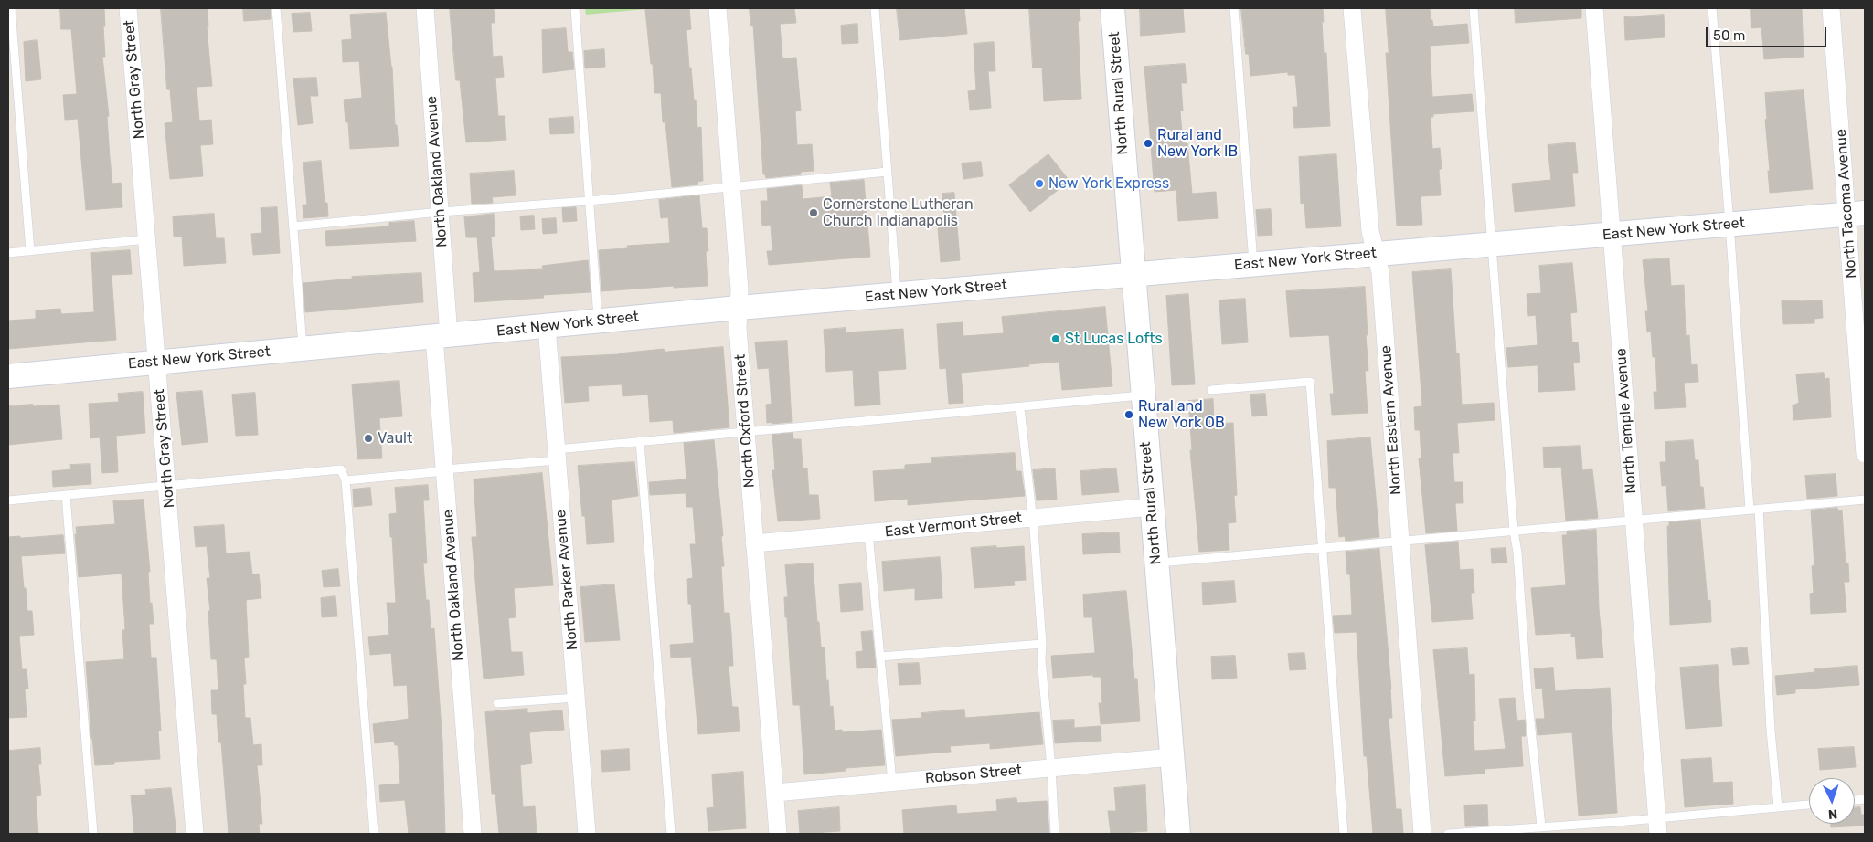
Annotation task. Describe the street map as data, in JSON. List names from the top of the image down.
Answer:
{
  "streets": {
    "main road": ["North Rural Street", "East New York Street"],
    "street": [
      "North Gray Street",
      "North Oakland Avenue",
      "North Tacoma Avenue",
      "North Eastern Avenue",
      "North Oxford Street",
      "North Temple Avenue",
      "East Vermont Street",
      "North Parker Avenue",
      "Robson Street"
    ]
  },
  "crossings": [
    ["North Gray Street", "East New York Street"],
    ["North Rural Street", "East New York Street"],
    ["North Rural Street", "East Vermont Street"],
    ["North Rural Street", "Robson Street"],
    ["North Oakland Avenue", "East New York Street"],
    ["North Tacoma Avenue", "East New York Street"],
    ["East New York Street", "North Eastern Avenue"],
    ["East New York Street", "North Oxford Street"],
    ["East New York Street", "North Temple Avenue"],
    ["East New York Street", "North Parker Avenue"],
    ["North Oxford Street", "East Vermont Street"],
    ["North Oxford Street", "Robson Street"]
  ],
  "places": [
    "Rural and New York IB",
    "New York Express",
    "Cornerstone Lutheran Church Indianapolis",
    "St Lucas Lofts",
    "Rural and New York OB",
    "Vault"
  ],
  "scale_bar": "50 m",
  "north": "bottom"
}
